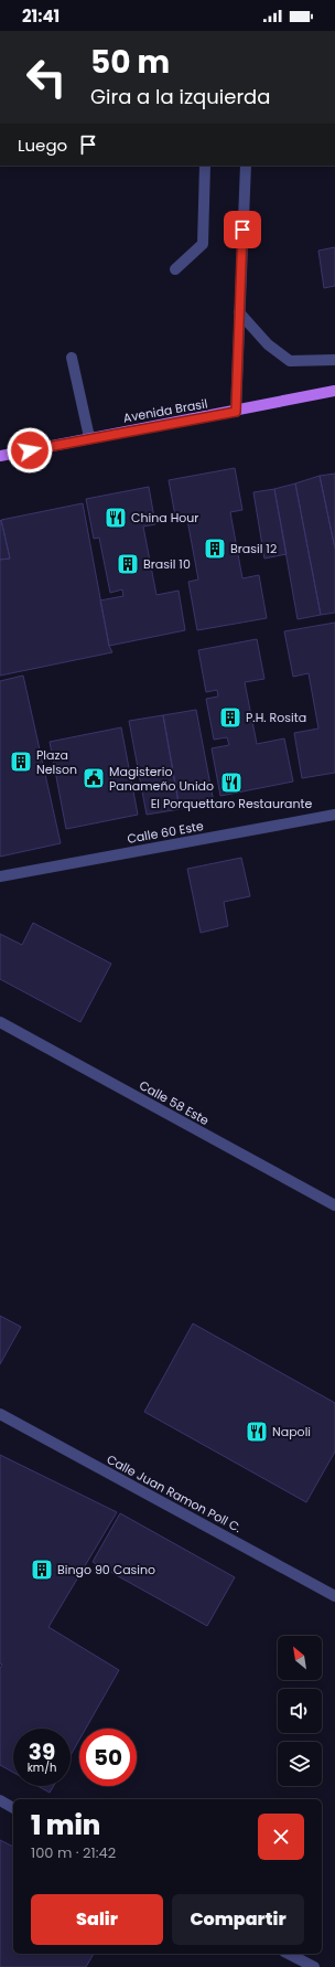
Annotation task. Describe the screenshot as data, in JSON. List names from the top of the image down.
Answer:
{
  "streets": {
    "main road": ["Avenida Brasil"],
    "street": ["Calle 60 Este", "Calle 58 Este", "Calle Juan Ramon Poll C."]
  },
  "places": {
    "restaurant": ["China Hour", "El Porquettaro Restaurante", "Napoli"],
    "building": [
      "Brasil 12",
      "Brasil 10",
      "P.H. Rosita",
      "Plaza Nelson",
      "Bingo 90 Casino"
    ],
    "public building": ["Magisterio Panameño Unido"]
  },
  "north": "top left",
  "page": {
    "status": "21:41",
    "turn": ["50 m", "Gira a la izquierda"],
    "then": "Luego",
    "speed": "39 km/h",
    "limit": "50",
    "heading": ["1 min", "100 m · 21:42"],
    "buttons": ["Salir", "Compartir"]
  }
}
